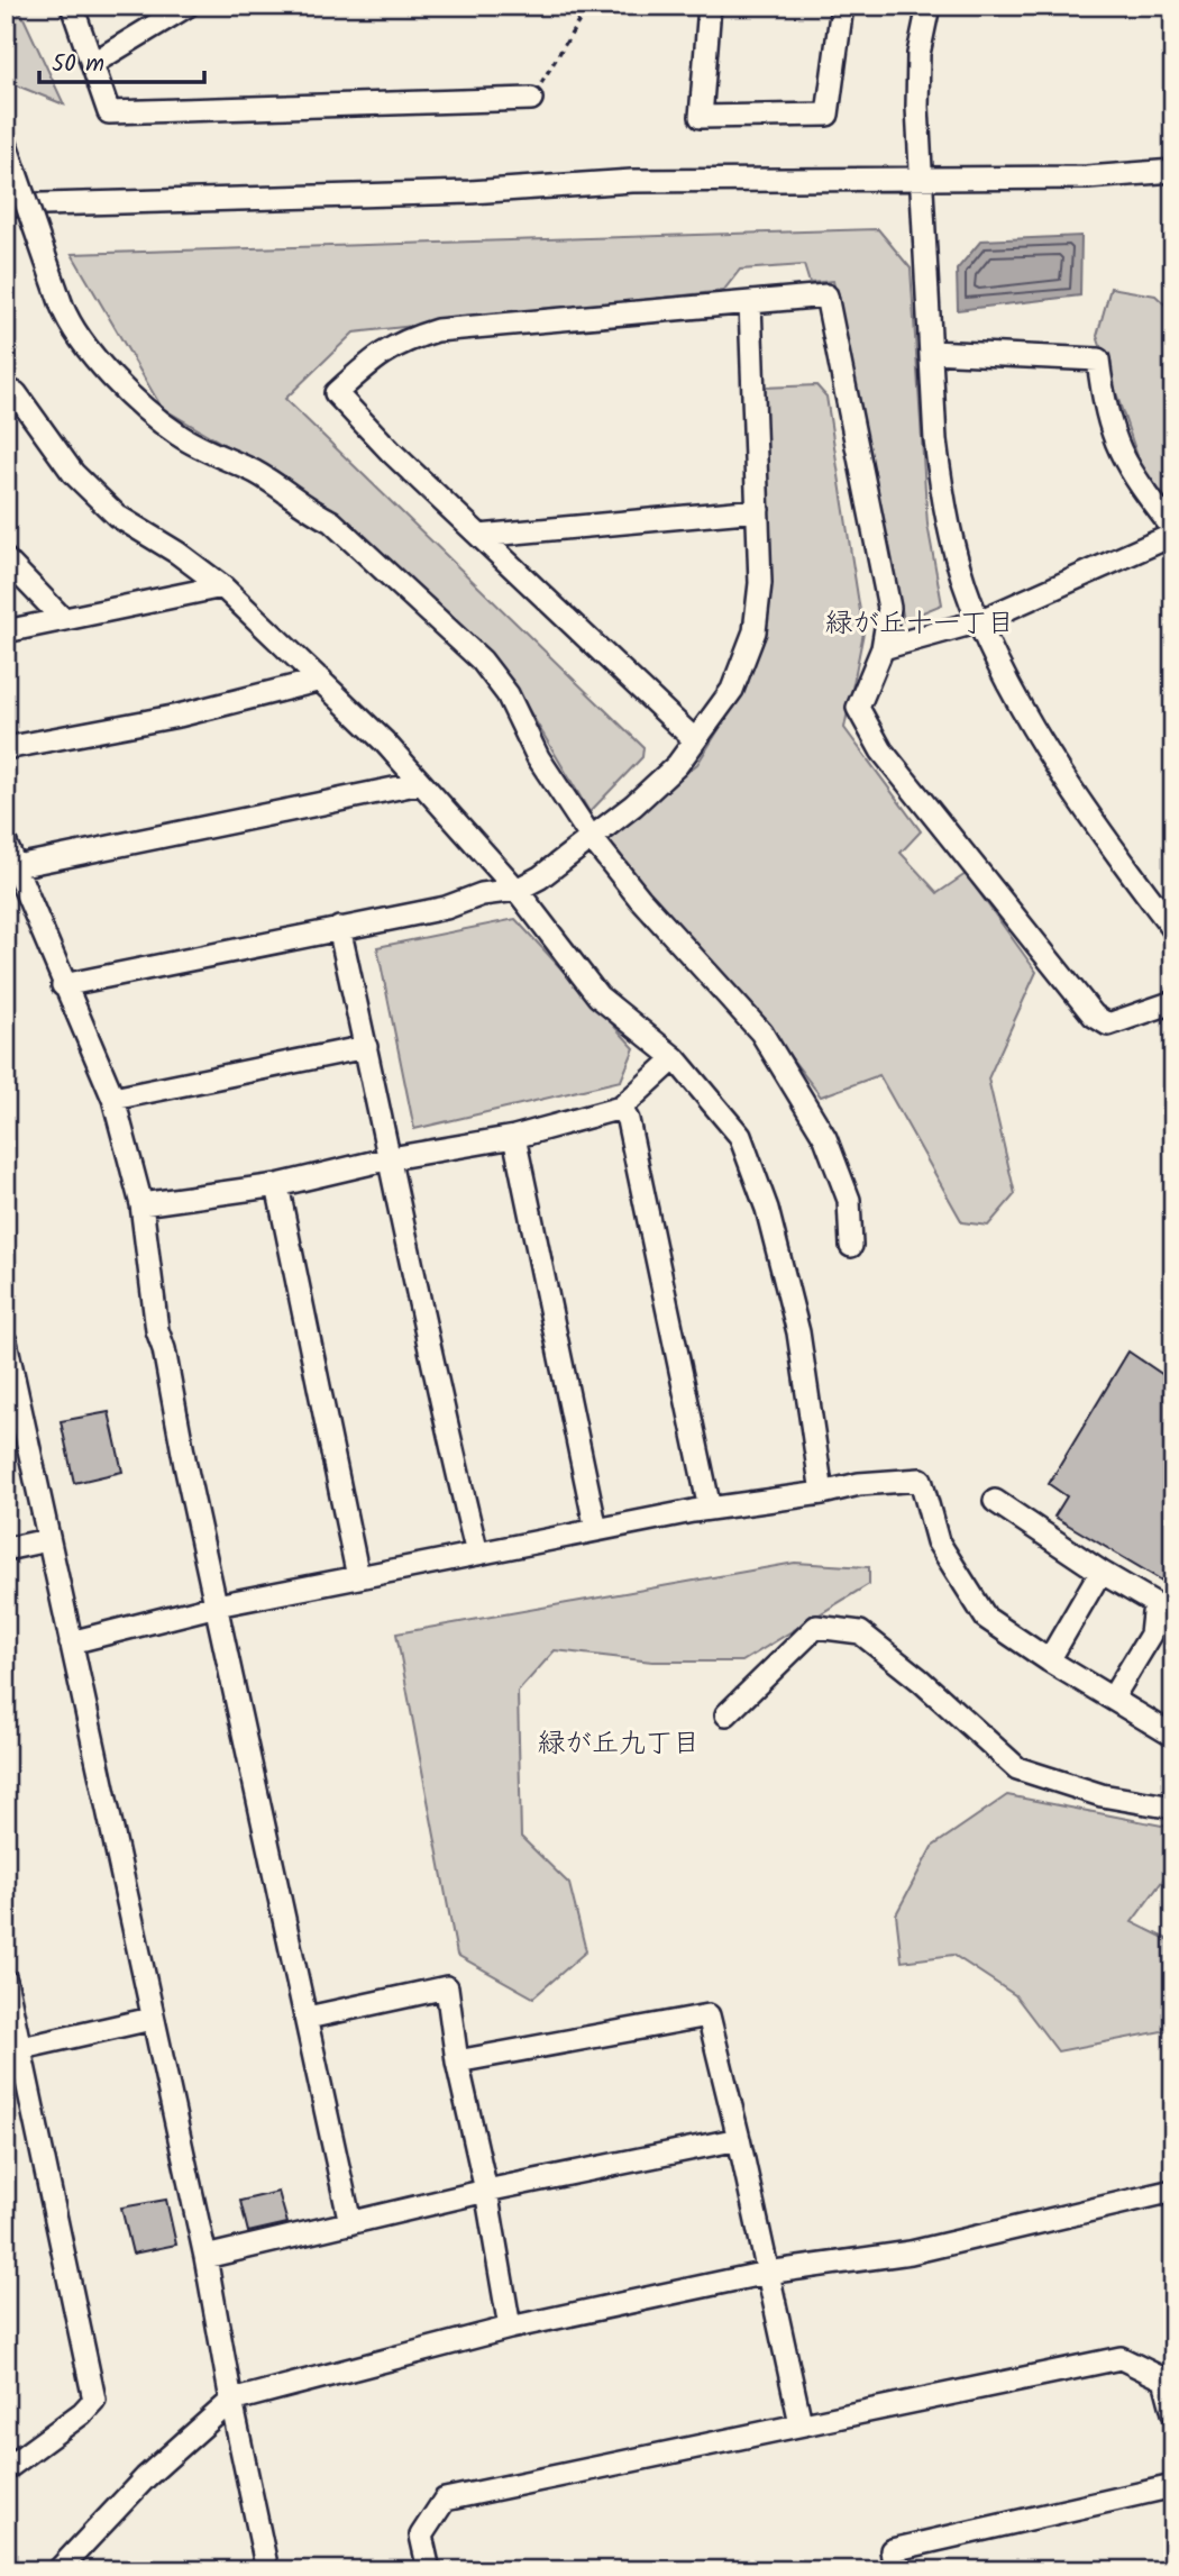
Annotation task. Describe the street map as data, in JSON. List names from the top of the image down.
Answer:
{
  "districts": ["緑が丘十一丁目", "緑が丘九丁目"],
  "scale_bar": "50 m"
}
